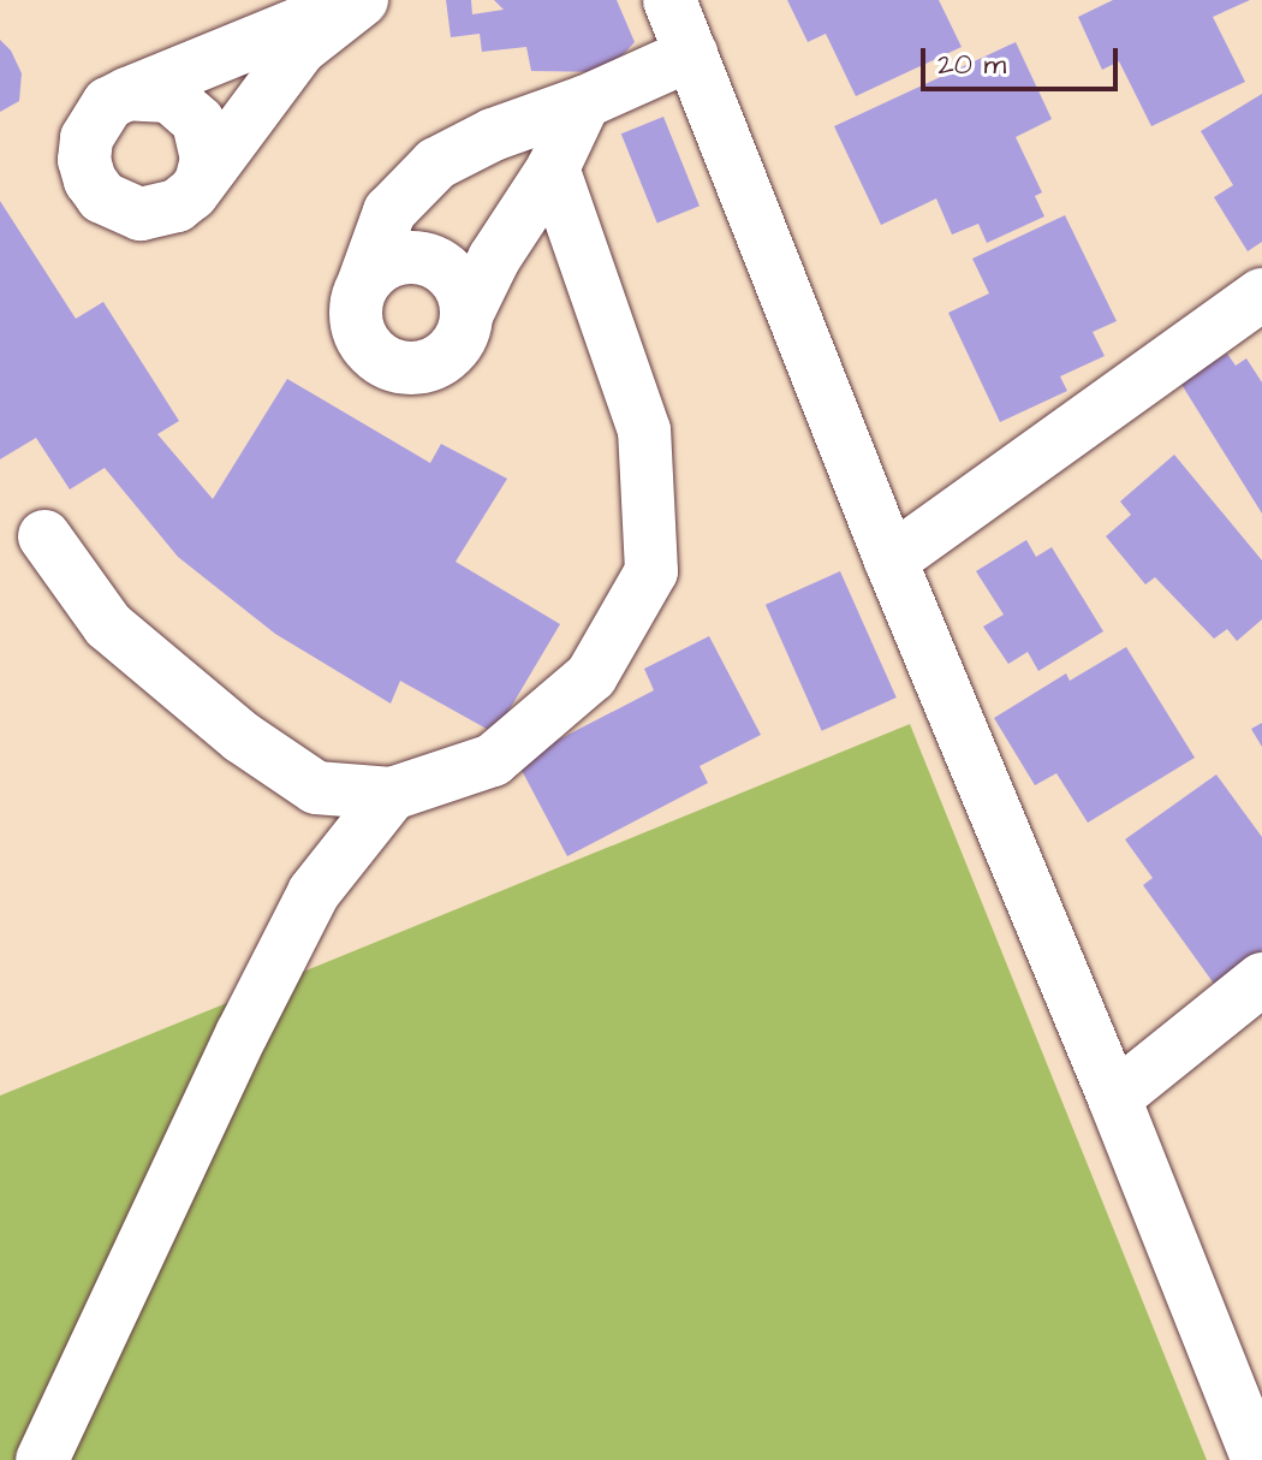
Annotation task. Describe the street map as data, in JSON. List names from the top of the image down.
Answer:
{
  "scale_bar": "20 m"
}
